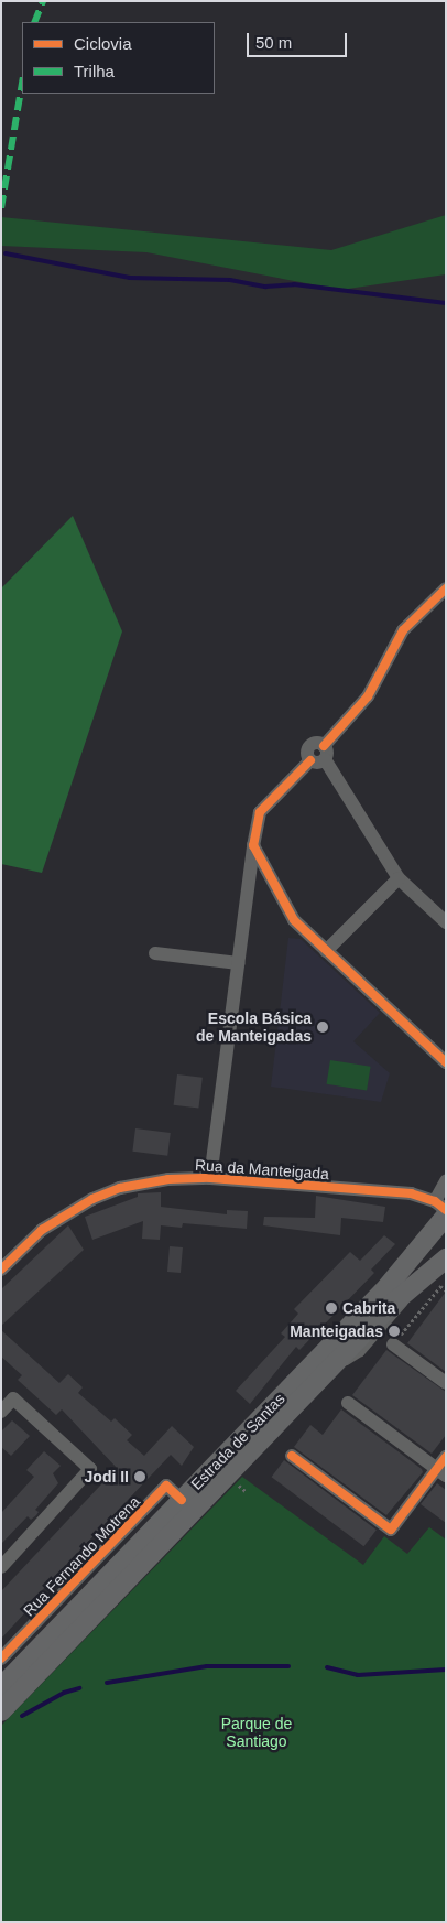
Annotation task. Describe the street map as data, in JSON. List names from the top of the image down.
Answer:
{
  "streets": {
    "main road": ["Estrada de Santas"],
    "street": ["Rua da Manteigada"],
    "cycle path": ["Rua Fernando Motrena"]
  },
  "crossings": [
    ["Rua da Manteigada", "Estrada de Santas"]
  ],
  "parks": ["Parque de Santiago"],
  "places": [
    "Escola Básica de Manteigadas",
    "Cabrita",
    "Manteigadas",
    "Jodi II"
  ],
  "legend": ["Ciclovia", "Trilha"],
  "scale_bar": "50 m"
}
